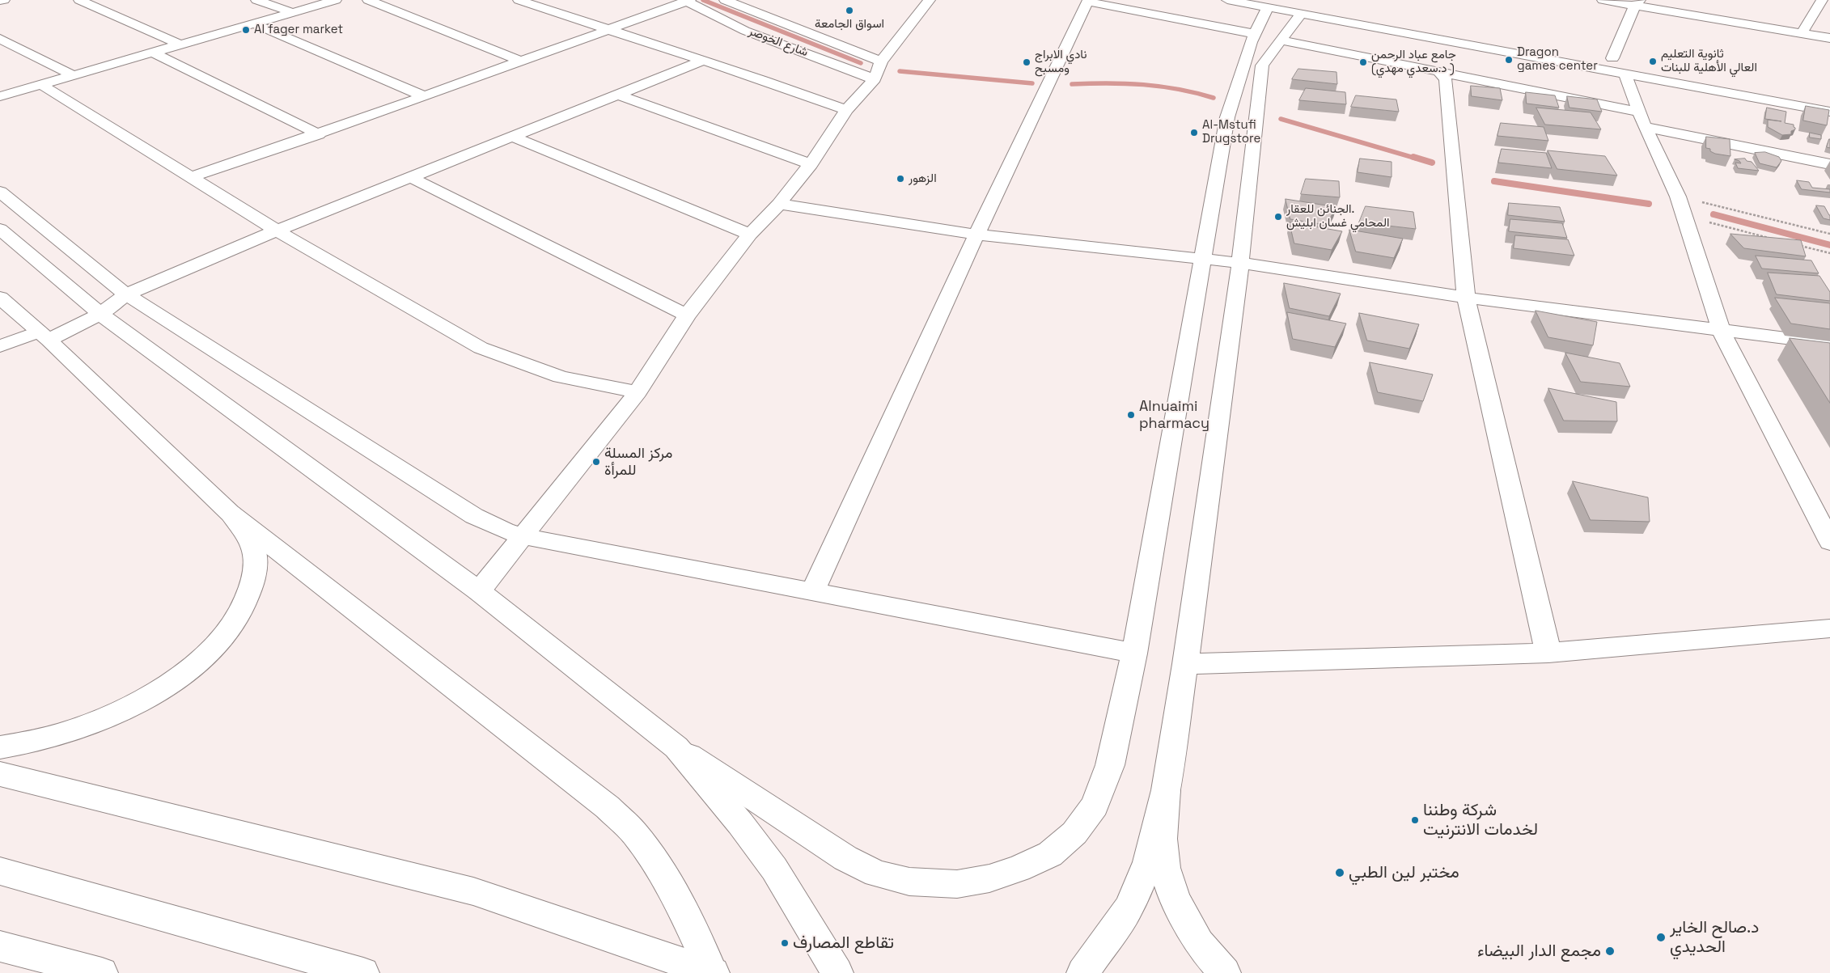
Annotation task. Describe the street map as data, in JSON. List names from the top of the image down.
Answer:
{
  "streets": {
    "main road": ["شارع الخوصر"]
  },
  "places": [
    "اسواق الجامعة",
    "Al fager market",
    "Dragon games center",
    "ثانوية التعليم العالي الأهلية للبنات",
    "نادي الابراج ومسبح",
    "جامع عباد الرحمن (د.سعدي مهدي )",
    "Al-Mstufi Drugstore",
    "الزهور",
    "الجنائن للعقار. المحامي غسان ابليش",
    "Alnuaimi pharmacy",
    "مركز المسلة للمرأة",
    "شركة وطننا لخدمات الانترنيت",
    "مختبر لين الطبي",
    "د.صالح الخاير الحديدي",
    "تقاطع المصارف",
    "مجمع الدار البيضاء"
  ]
}
